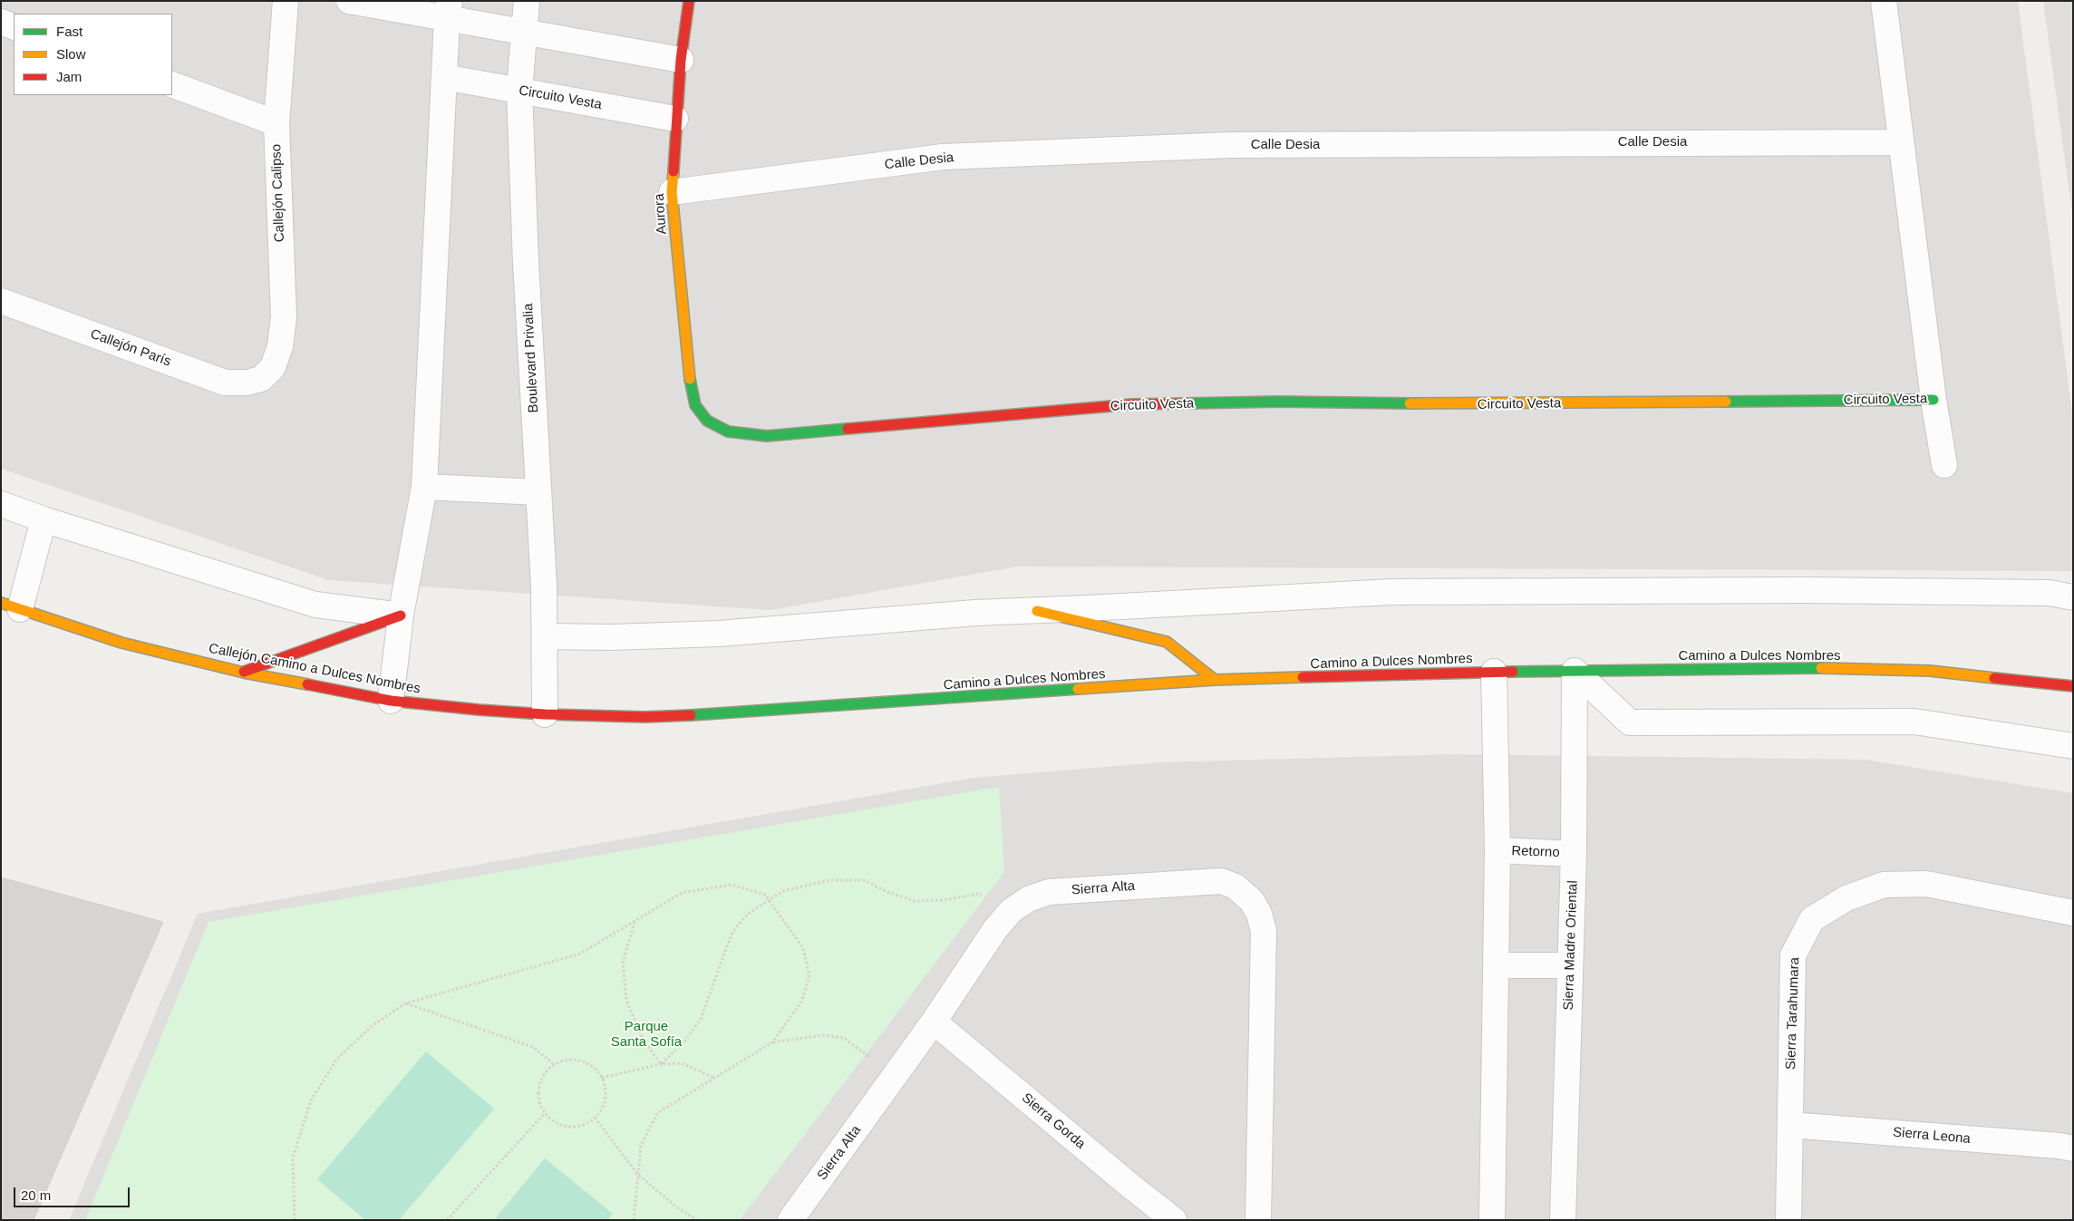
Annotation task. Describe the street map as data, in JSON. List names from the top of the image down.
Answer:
{
  "streets": {
    "main road": [
      "Circuito Vesta",
      "Aurora",
      "Camino a Dulces Nombres",
      "Callejón Camino a Dulces Nombres"
    ],
    "street": [
      "Calle Desia",
      "Callejón Calipso",
      "Callejón París",
      "Boulevard Privalia",
      "Retorno",
      "Sierra Alta",
      "Sierra Madre Oriental",
      "Sierra Tarahumara",
      "Sierra Gorda",
      "Sierra Leona"
    ]
  },
  "crossings": [
    ["Circuito Vesta", "Calle Desia"],
    ["Circuito Vesta", "Aurora"],
    ["Circuito Vesta", "Boulevard Privalia"],
    ["Calle Desia", "Aurora"],
    ["Callejón Calipso", "Callejón París"],
    ["Boulevard Privalia", "Callejón Camino a Dulces Nombres"],
    ["Camino a Dulces Nombres", "Callejón Camino a Dulces Nombres"],
    ["Camino a Dulces Nombres", "Sierra Madre Oriental"],
    ["Retorno", "Sierra Madre Oriental"],
    ["Sierra Alta", "Sierra Gorda"],
    ["Sierra Tarahumara", "Sierra Leona"]
  ],
  "parks": ["Parque Santa Sofía"],
  "legend": ["Fast", "Slow", "Jam"],
  "scale_bar": "20 m"
}
